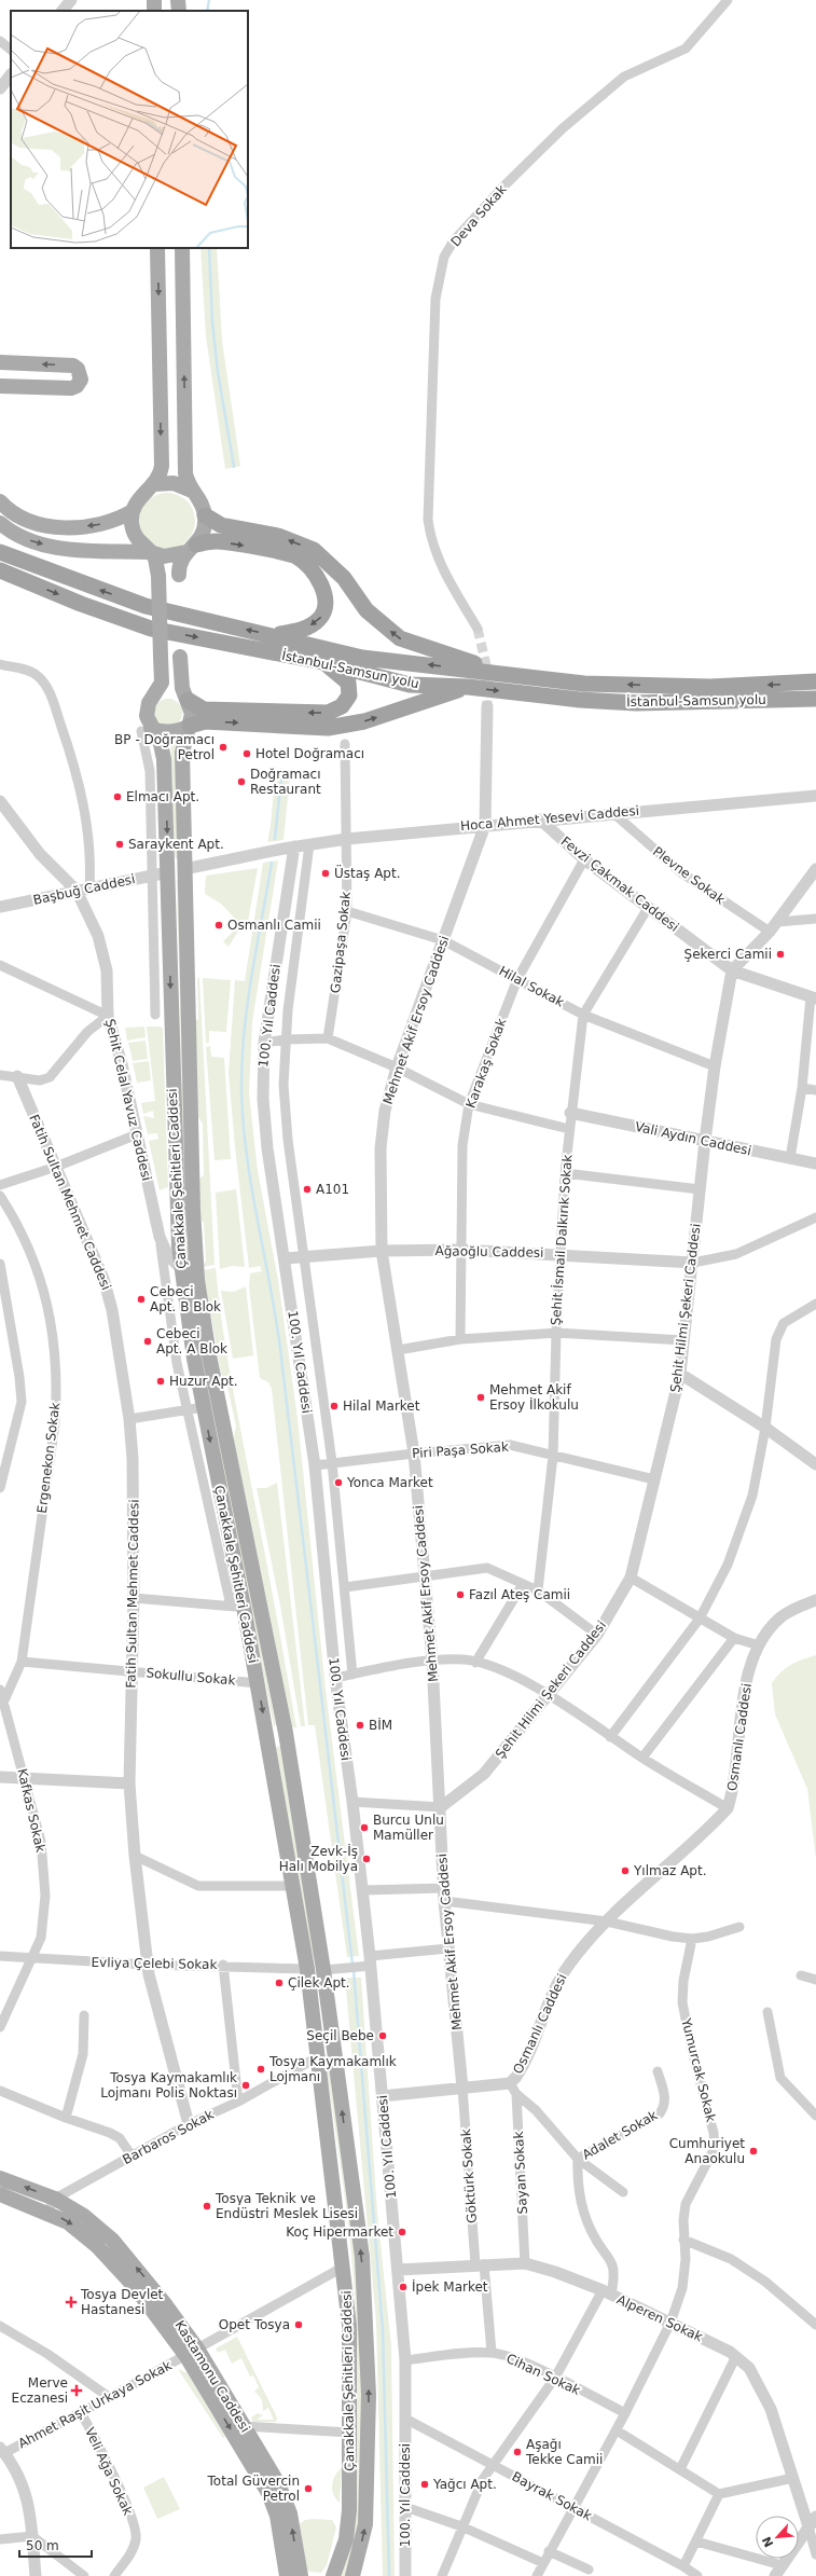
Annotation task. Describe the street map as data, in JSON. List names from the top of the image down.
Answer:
{
  "streets": {
    "highway": ["İstanbul-Samsun yolu"],
    "main road": ["Çanakkale Şehitleri Caddesi", "Kastamonu Caddesi"],
    "street": [
      "Deva Sokak",
      "Hoca Ahmet Yesevi Caddesi",
      "Plevne Sokak",
      "Fevzi Çakmak Caddesi",
      "Başbuğ Caddesi",
      "Gazipaşa Sokak",
      "Hilal Sokak",
      "100. Yıl Caddesi",
      "Mehmet Akif Ersoy Caddesi",
      "Karakaş Sokak",
      "Şehit Celal Yavuz Caddesi",
      "Vali Aydın Caddesi",
      "Fatih Sultan Mehmet Caddesi",
      "Şehit İsmail Dalkırık Sokak",
      "Ağaoğlu Caddesi",
      "Şehit Hilmi Şekeri Caddesi",
      "Piri Paşa Sokak",
      "Ergenekon Sokak",
      "Sokullu Sokak",
      "Osmanlı Caddesi",
      "Kafkas Sokak",
      "Evliya Çelebi Sokak",
      "Yumurcak Sokak",
      "Adalet Sokak",
      "Barbaros Sokak",
      "Sayan Sokak",
      "Göktürk Sokak",
      "Alperen Sokak",
      "Cihan Sokak",
      "Ahmet Raşit Urkaya Sokak",
      "Veli Ağa Sokak",
      "Bayrak Sokak"
    ]
  },
  "crossings": [
    ["Hoca Ahmet Yesevi Caddesi", "Plevne Sokak"],
    ["Hoca Ahmet Yesevi Caddesi", "Fevzi Çakmak Caddesi"],
    ["Hoca Ahmet Yesevi Caddesi", "Gazipaşa Sokak"],
    ["Hoca Ahmet Yesevi Caddesi", "100. Yıl Caddesi"],
    ["Hoca Ahmet Yesevi Caddesi", "Mehmet Akif Ersoy Caddesi"],
    ["Hoca Ahmet Yesevi Caddesi", "Çanakkale Şehitleri Caddesi"],
    ["Fevzi Çakmak Caddesi", "Karakaş Sokak"],
    ["Fevzi Çakmak Caddesi", "Şehit İsmail Dalkırık Sokak"],
    ["Fevzi Çakmak Caddesi", "Şehit Hilmi Şekeri Caddesi"],
    ["Başbuğ Caddesi", "Şehit Celal Yavuz Caddesi"],
    ["Başbuğ Caddesi", "Çanakkale Şehitleri Caddesi"],
    ["Gazipaşa Sokak", "Hilal Sokak"],
    ["Hilal Sokak", "Mehmet Akif Ersoy Caddesi"],
    ["Hilal Sokak", "Karakaş Sokak"],
    ["Hilal Sokak", "Şehit İsmail Dalkırık Sokak"],
    ["Hilal Sokak", "Şehit Hilmi Şekeri Caddesi"],
    ["100. Yıl Caddesi", "Ağaoğlu Caddesi"],
    ["100. Yıl Caddesi", "Piri Paşa Sokak"],
    ["100. Yıl Caddesi", "Osmanlı Caddesi"],
    ["100. Yıl Caddesi", "Alperen Sokak"],
    ["100. Yıl Caddesi", "Cihan Sokak"],
    ["100. Yıl Caddesi", "Bayrak Sokak"],
    ["Mehmet Akif Ersoy Caddesi", "Ağaoğlu Caddesi"],
    ["Mehmet Akif Ersoy Caddesi", "Şehit Hilmi Şekeri Caddesi"],
    ["Mehmet Akif Ersoy Caddesi", "Piri Paşa Sokak"],
    ["Mehmet Akif Ersoy Caddesi", "Osmanlı Caddesi"],
    ["Mehmet Akif Ersoy Caddesi", "Göktürk Sokak"],
    ["Karakaş Sokak", "Ağaoğlu Caddesi"],
    ["Şehit Celal Yavuz Caddesi", "Çanakkale Şehitleri Caddesi"],
    ["Vali Aydın Caddesi", "Şehit İsmail Dalkırık Sokak"],
    ["Vali Aydın Caddesi", "Şehit Hilmi Şekeri Caddesi"],
    ["Çanakkale Şehitleri Caddesi", "Sokullu Sokak"],
    ["Çanakkale Şehitleri Caddesi", "Evliya Çelebi Sokak"],
    ["Çanakkale Şehitleri Caddesi", "Barbaros Sokak"],
    ["Çanakkale Şehitleri Caddesi", "Ahmet Raşit Urkaya Sokak"],
    ["Fatih Sultan Mehmet Caddesi", "Sokullu Sokak"],
    ["Fatih Sultan Mehmet Caddesi", "Evliya Çelebi Sokak"],
    ["Fatih Sultan Mehmet Caddesi", "Barbaros Sokak"],
    ["Şehit İsmail Dalkırık Sokak", "Ağaoğlu Caddesi"],
    ["Şehit İsmail Dalkırık Sokak", "Piri Paşa Sokak"],
    ["Ağaoğlu Caddesi", "Şehit Hilmi Şekeri Caddesi"],
    ["Şehit Hilmi Şekeri Caddesi", "Piri Paşa Sokak"],
    ["Ergenekon Sokak", "Sokullu Sokak"],
    ["Ergenekon Sokak", "Kafkas Sokak"],
    ["Osmanlı Caddesi", "Sayan Sokak"],
    ["Osmanlı Caddesi", "Göktürk Sokak"],
    ["Kafkas Sokak", "Evliya Çelebi Sokak"],
    ["Yumurcak Sokak", "Alperen Sokak"],
    ["Yumurcak Sokak", "Cihan Sokak"],
    ["Yumurcak Sokak", "Bayrak Sokak"],
    ["Adalet Sokak", "Alperen Sokak"],
    ["Barbaros Sokak", "Kastamonu Caddesi"],
    ["Sayan Sokak", "Alperen Sokak"],
    ["Göktürk Sokak", "Alperen Sokak"],
    ["Göktürk Sokak", "Cihan Sokak"],
    ["Kastamonu Caddesi", "Ahmet Raşit Urkaya Sokak"],
    ["Ahmet Raşit Urkaya Sokak", "Veli Ağa Sokak"]
  ],
  "places": {
    "other": [
      "BP - Doğramacı Petrol",
      "Hotel Doğramacı",
      "Doğramacı Restaurant",
      "Elmacı Apt.",
      "Saraykent Apt.",
      "Üstaş Apt.",
      "Osmanlı Camii",
      "Şekerci Camii",
      "A101",
      "Cebeci Apt. B Blok",
      "Cebeci Apt. A Blok",
      "Huzur Apt.",
      "Mehmet Akif Ersoy İlkokulu",
      "Hilal Market",
      "Yonca Market",
      "Fazıl Ateş Camii",
      "BİM",
      "Burcu Unlu Mamüller",
      "Zevk-İş Halı Mobilya",
      "Yılmaz Apt.",
      "Çilek Apt.",
      "Seçil Bebe",
      "Tosya Kaymakamlık Lojmanı",
      "Tosya Kaymakamlık Lojmanı Polis Noktası",
      "Cumhuriyet Anaokulu",
      "Tosya Teknik ve Endüstri Meslek Lisesi",
      "Koç Hipermarket",
      "İpek Market",
      "Opet Tosya",
      "Aşağı Tekke Camii",
      "Yağcı Apt.",
      "Total Güvercin Petrol"
    ],
    "health": ["Tosya Devlet Hastanesi", "Merve Eczanesi"]
  },
  "scale_bar": "50 m",
  "north": "bottom left"
}
